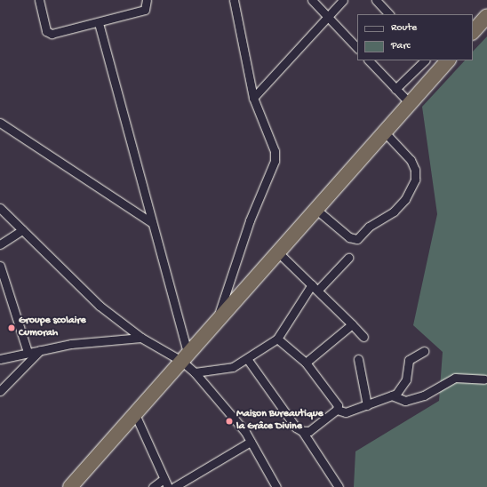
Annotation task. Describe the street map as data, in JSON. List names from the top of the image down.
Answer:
{
  "places": ["Groupe scolaire Cumorah", "Maison Bureautique la Grâce Divine"],
  "legend": ["Route", "Parc"]
}
